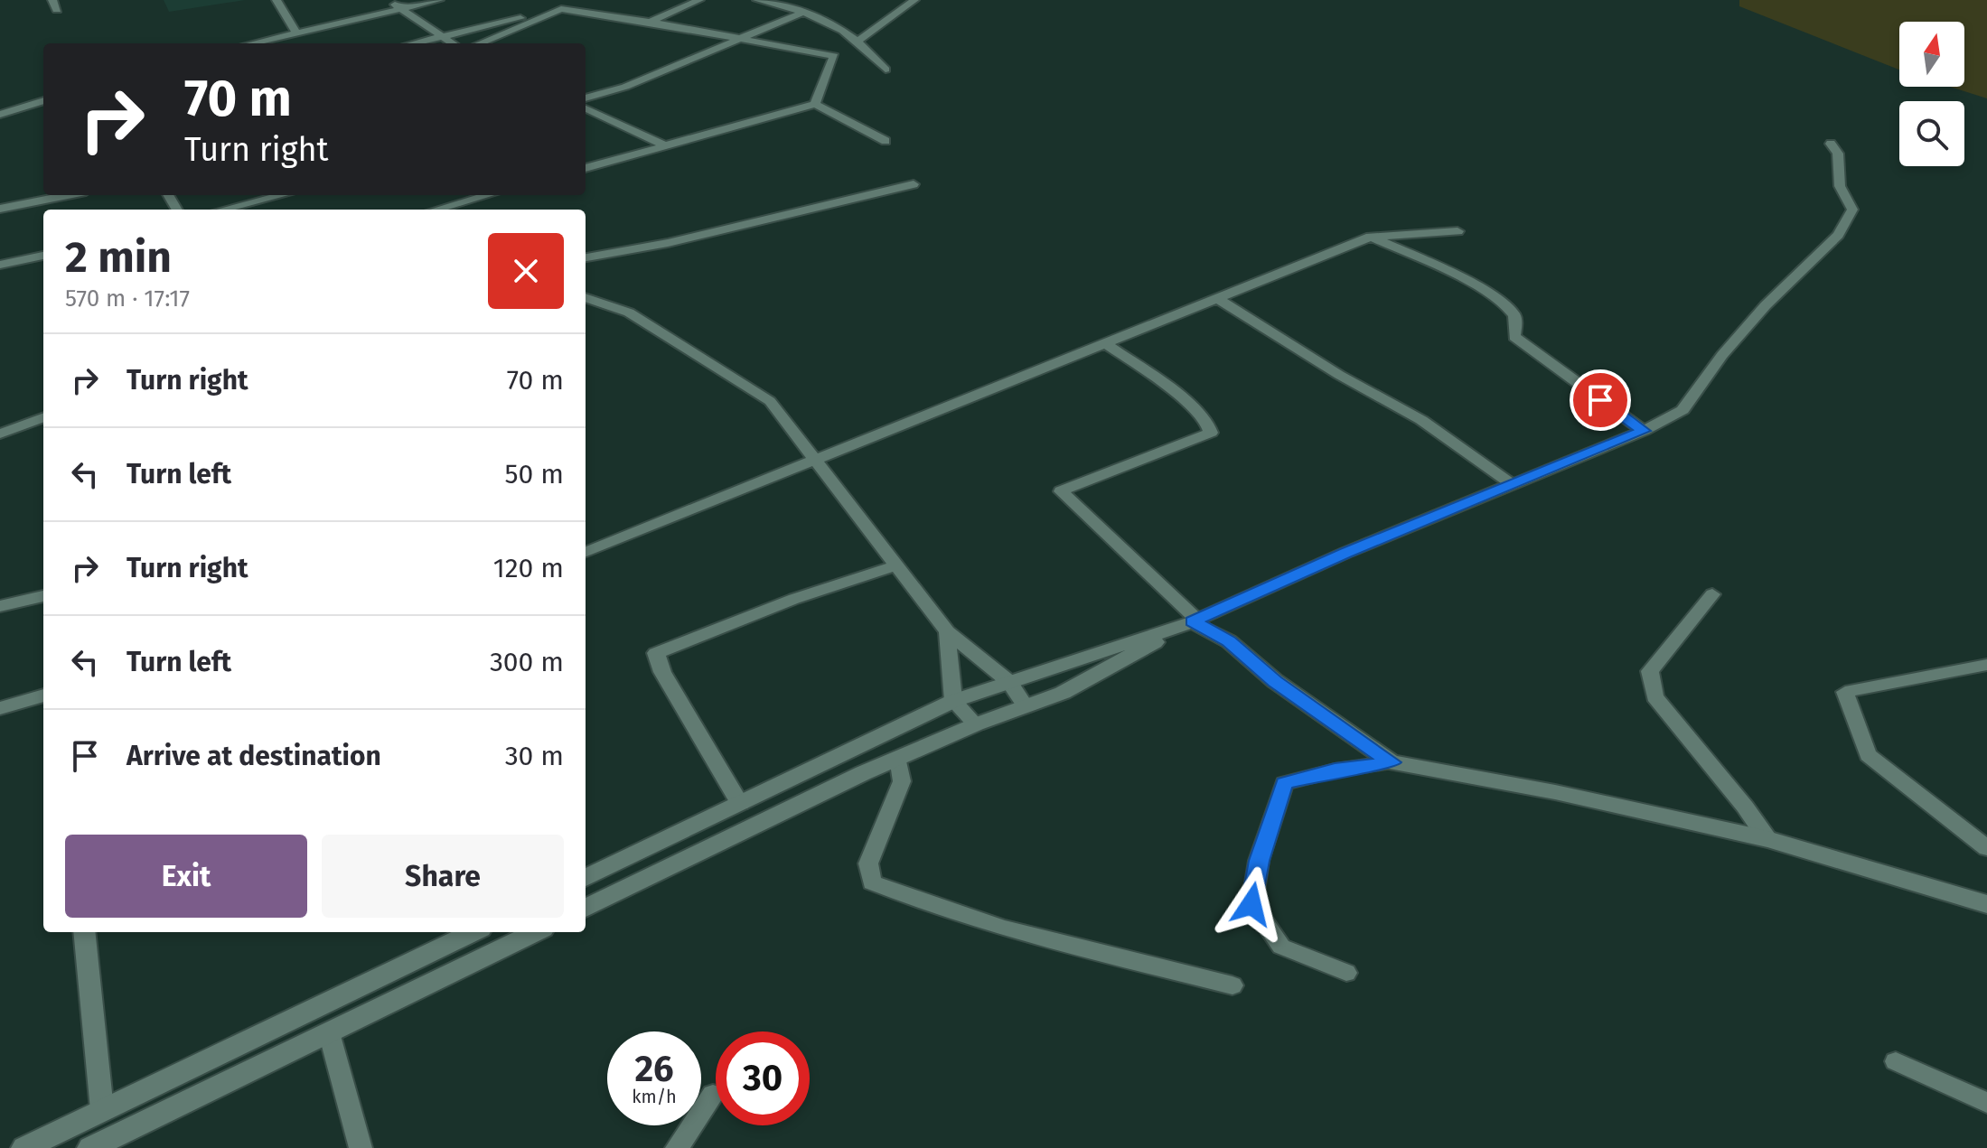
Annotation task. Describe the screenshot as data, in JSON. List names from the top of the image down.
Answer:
{
  "north": "top",
  "page": {
    "turn": ["70 m", "Turn right"],
    "heading": ["2 min", "570 m · 17:17"],
    "list": [
      {
        "name": "Turn right",
        "value": "70 m"
      },
      {
        "name": "Turn left",
        "value": "50 m"
      },
      {
        "name": "Turn right",
        "value": "120 m"
      },
      {
        "name": "Turn left",
        "value": "300 m"
      },
      {
        "name": "Arrive at destination",
        "value": "30 m"
      }
    ],
    "buttons": ["Exit", "Share"],
    "speed": "26 km/h",
    "limit": "30"
  }
}
